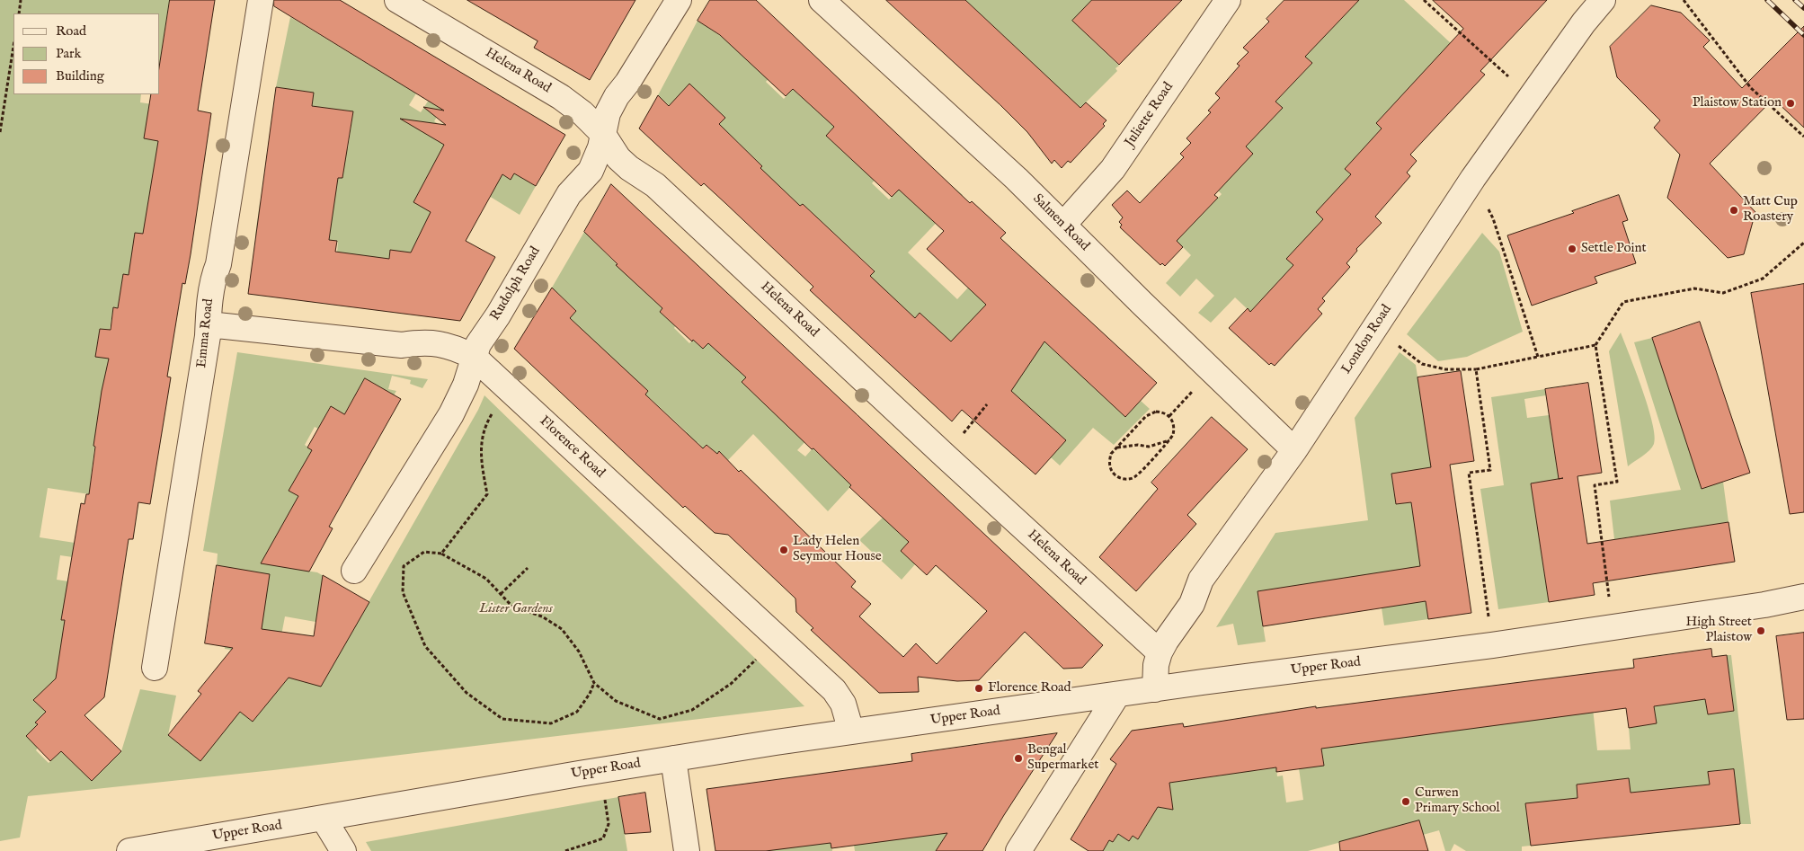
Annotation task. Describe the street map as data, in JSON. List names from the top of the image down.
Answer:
{
  "streets": {
    "street": [
      "Helena Road",
      "Juliette Road",
      "Salmen Road",
      "Rudolph Road",
      "Emma Road",
      "London Road",
      "Florence Road",
      "Upper Road"
    ]
  },
  "crossings": [
    ["Helena Road", "Rudolph Road"],
    ["Helena Road", "London Road"],
    ["Juliette Road", "Salmen Road"],
    ["Salmen Road", "London Road"],
    ["Rudolph Road", "Florence Road"],
    ["Emma Road", "Florence Road"],
    ["London Road", "Upper Road"],
    ["Florence Road", "Upper Road"]
  ],
  "parks": ["Lister Gardens"],
  "places": [
    "Plaistow Station",
    "Matt Cup Roastery",
    "Settle Point",
    "Lady Helen Seymour House",
    "High Street Plaistow",
    "Florence Road",
    "Bengal Supermarket",
    "Curwen Primary School"
  ],
  "legend": ["Road", "Park", "Building"]
}
